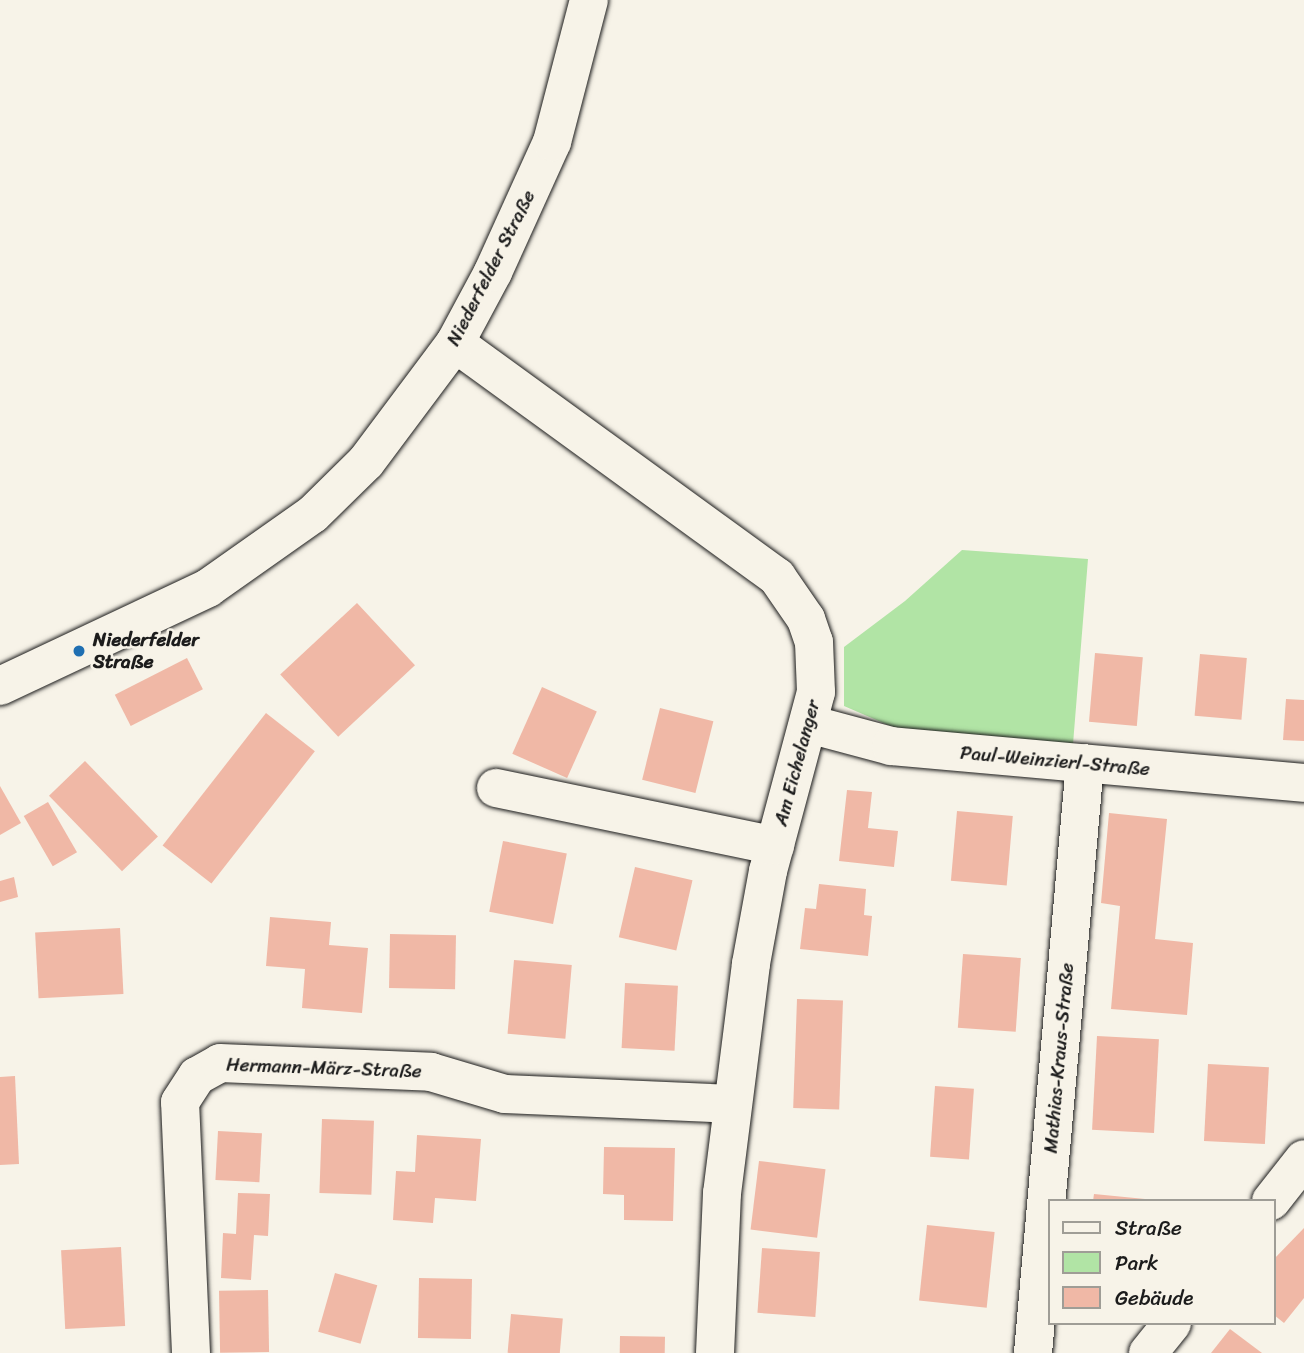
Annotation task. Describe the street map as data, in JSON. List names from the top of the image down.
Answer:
{
  "streets": {
    "street": [
      "Niederfelder Straße",
      "Paul-Weinzierl-Straße",
      "Am Eichelanger",
      "Mathias-Kraus-Straße",
      "Hermann-März-Straße"
    ]
  },
  "crossings": [
    ["Niederfelder Straße", "Am Eichelanger"],
    ["Paul-Weinzierl-Straße", "Am Eichelanger"],
    ["Paul-Weinzierl-Straße", "Mathias-Kraus-Straße"],
    ["Am Eichelanger", "Hermann-März-Straße"]
  ],
  "places": ["Niederfelder Straße"],
  "legend": ["Straße", "Park", "Gebäude"]
}
